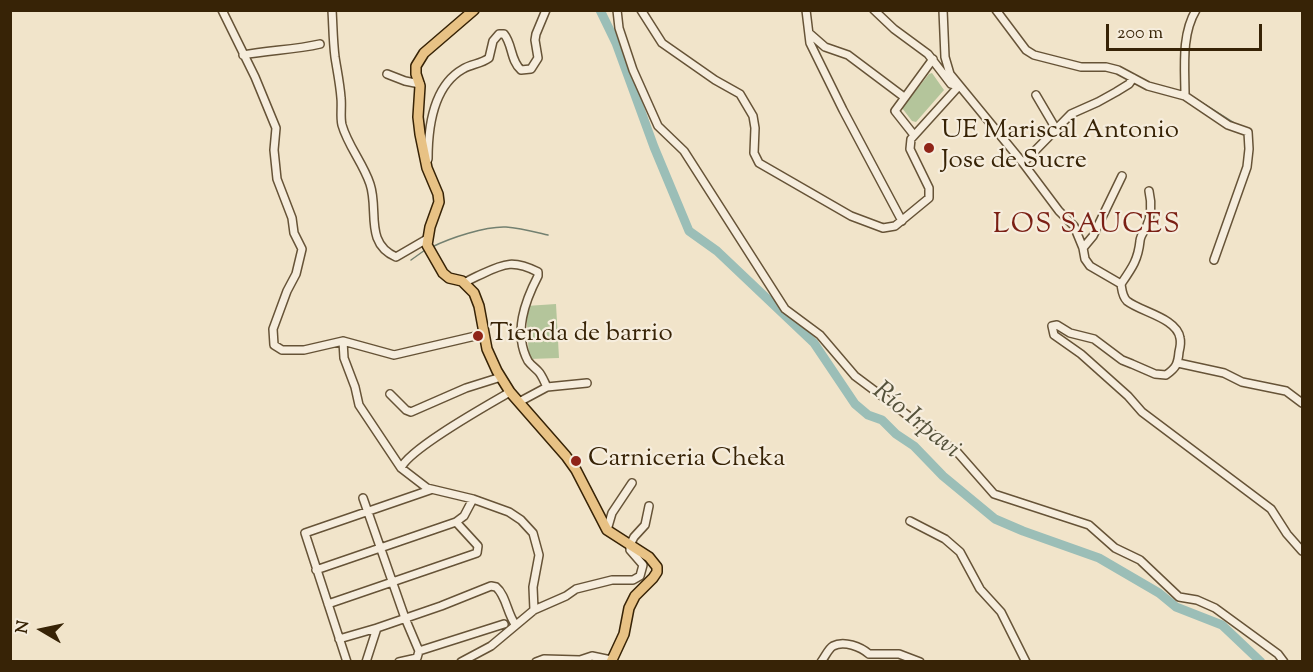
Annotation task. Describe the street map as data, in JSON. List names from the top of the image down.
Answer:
{
  "districts": ["LOS SAUCES"],
  "water": ["Río Irpavi"],
  "places": ["UE Mariscal Antonio Jose de Sucre", "Tienda de barrio", "Carniceria Cheka"],
  "scale_bar": "200 m",
  "north": "left"
}
